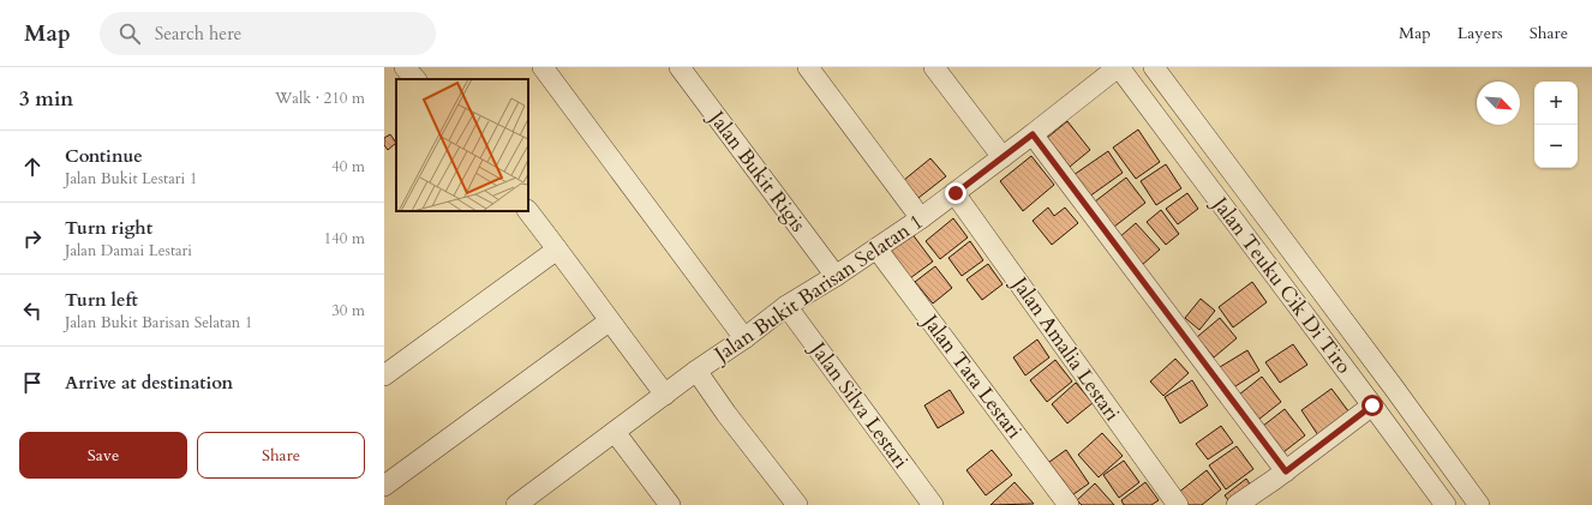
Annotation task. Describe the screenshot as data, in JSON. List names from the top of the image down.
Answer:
{
  "streets": {
    "street": [
      "Jalan Bukit Rigis",
      "Jalan Teuku Cik Di Tiro",
      "Jalan Bukit Barisan Selatan 1",
      "Jalan Amalia Lestari",
      "Jalan Tata Lestari",
      "Jalan Silva Lestari"
    ]
  },
  "crossings": [
    ["Jalan Bukit Rigis", "Jalan Bukit Barisan Selatan 1"],
    ["Jalan Teuku Cik Di Tiro", "Jalan Bukit Barisan Selatan 1"],
    ["Jalan Bukit Barisan Selatan 1", "Jalan Amalia Lestari"],
    ["Jalan Bukit Barisan Selatan 1", "Jalan Tata Lestari"],
    ["Jalan Bukit Barisan Selatan 1", "Jalan Silva Lestari"]
  ],
  "north": "bottom right",
  "page": {
    "header": "Map",
    "search": "Search here",
    "nav": ["Map", "Layers", "Share"],
    "heading": ["3 min", "Walk · 210 m"],
    "map_buttons": ["+", "−"],
    "list": [
      ["Continue", "Jalan Bukit Lestari 1", "40 m"],
      ["Turn right", "Jalan Damai Lestari", "140 m"],
      ["Turn left", "Jalan Bukit Barisan Selatan 1", "30 m"],
      "Arrive at destination"
    ],
    "buttons": ["Save", "Share"]
  }
}
